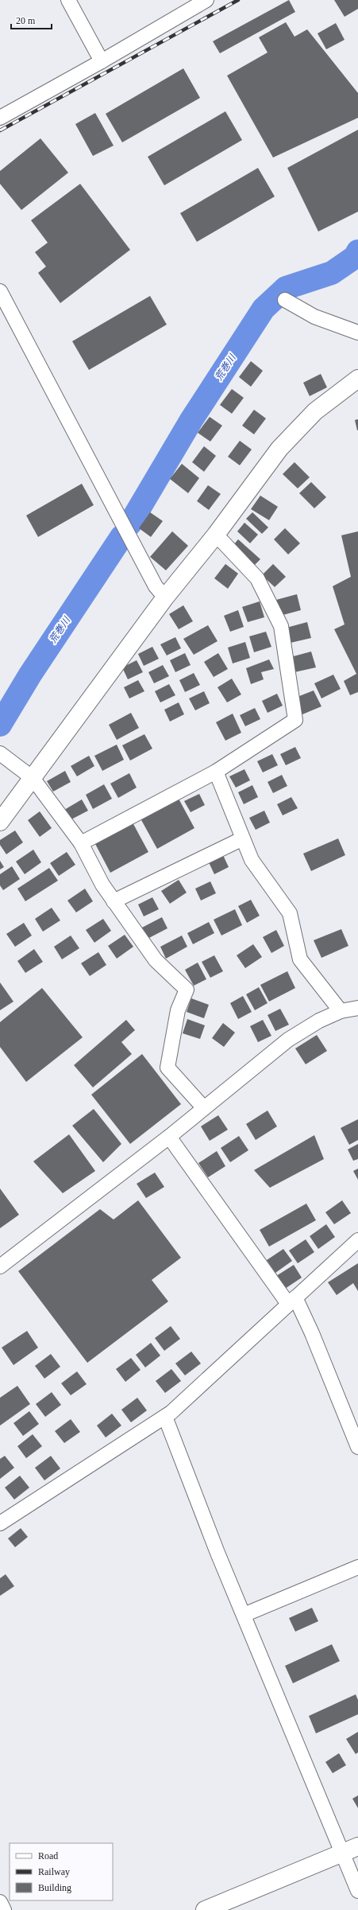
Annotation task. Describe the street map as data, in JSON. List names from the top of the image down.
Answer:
{
  "water": ["荒巻川"],
  "legend": ["Road", "Railway", "Building"],
  "scale_bar": "20 m"
}
